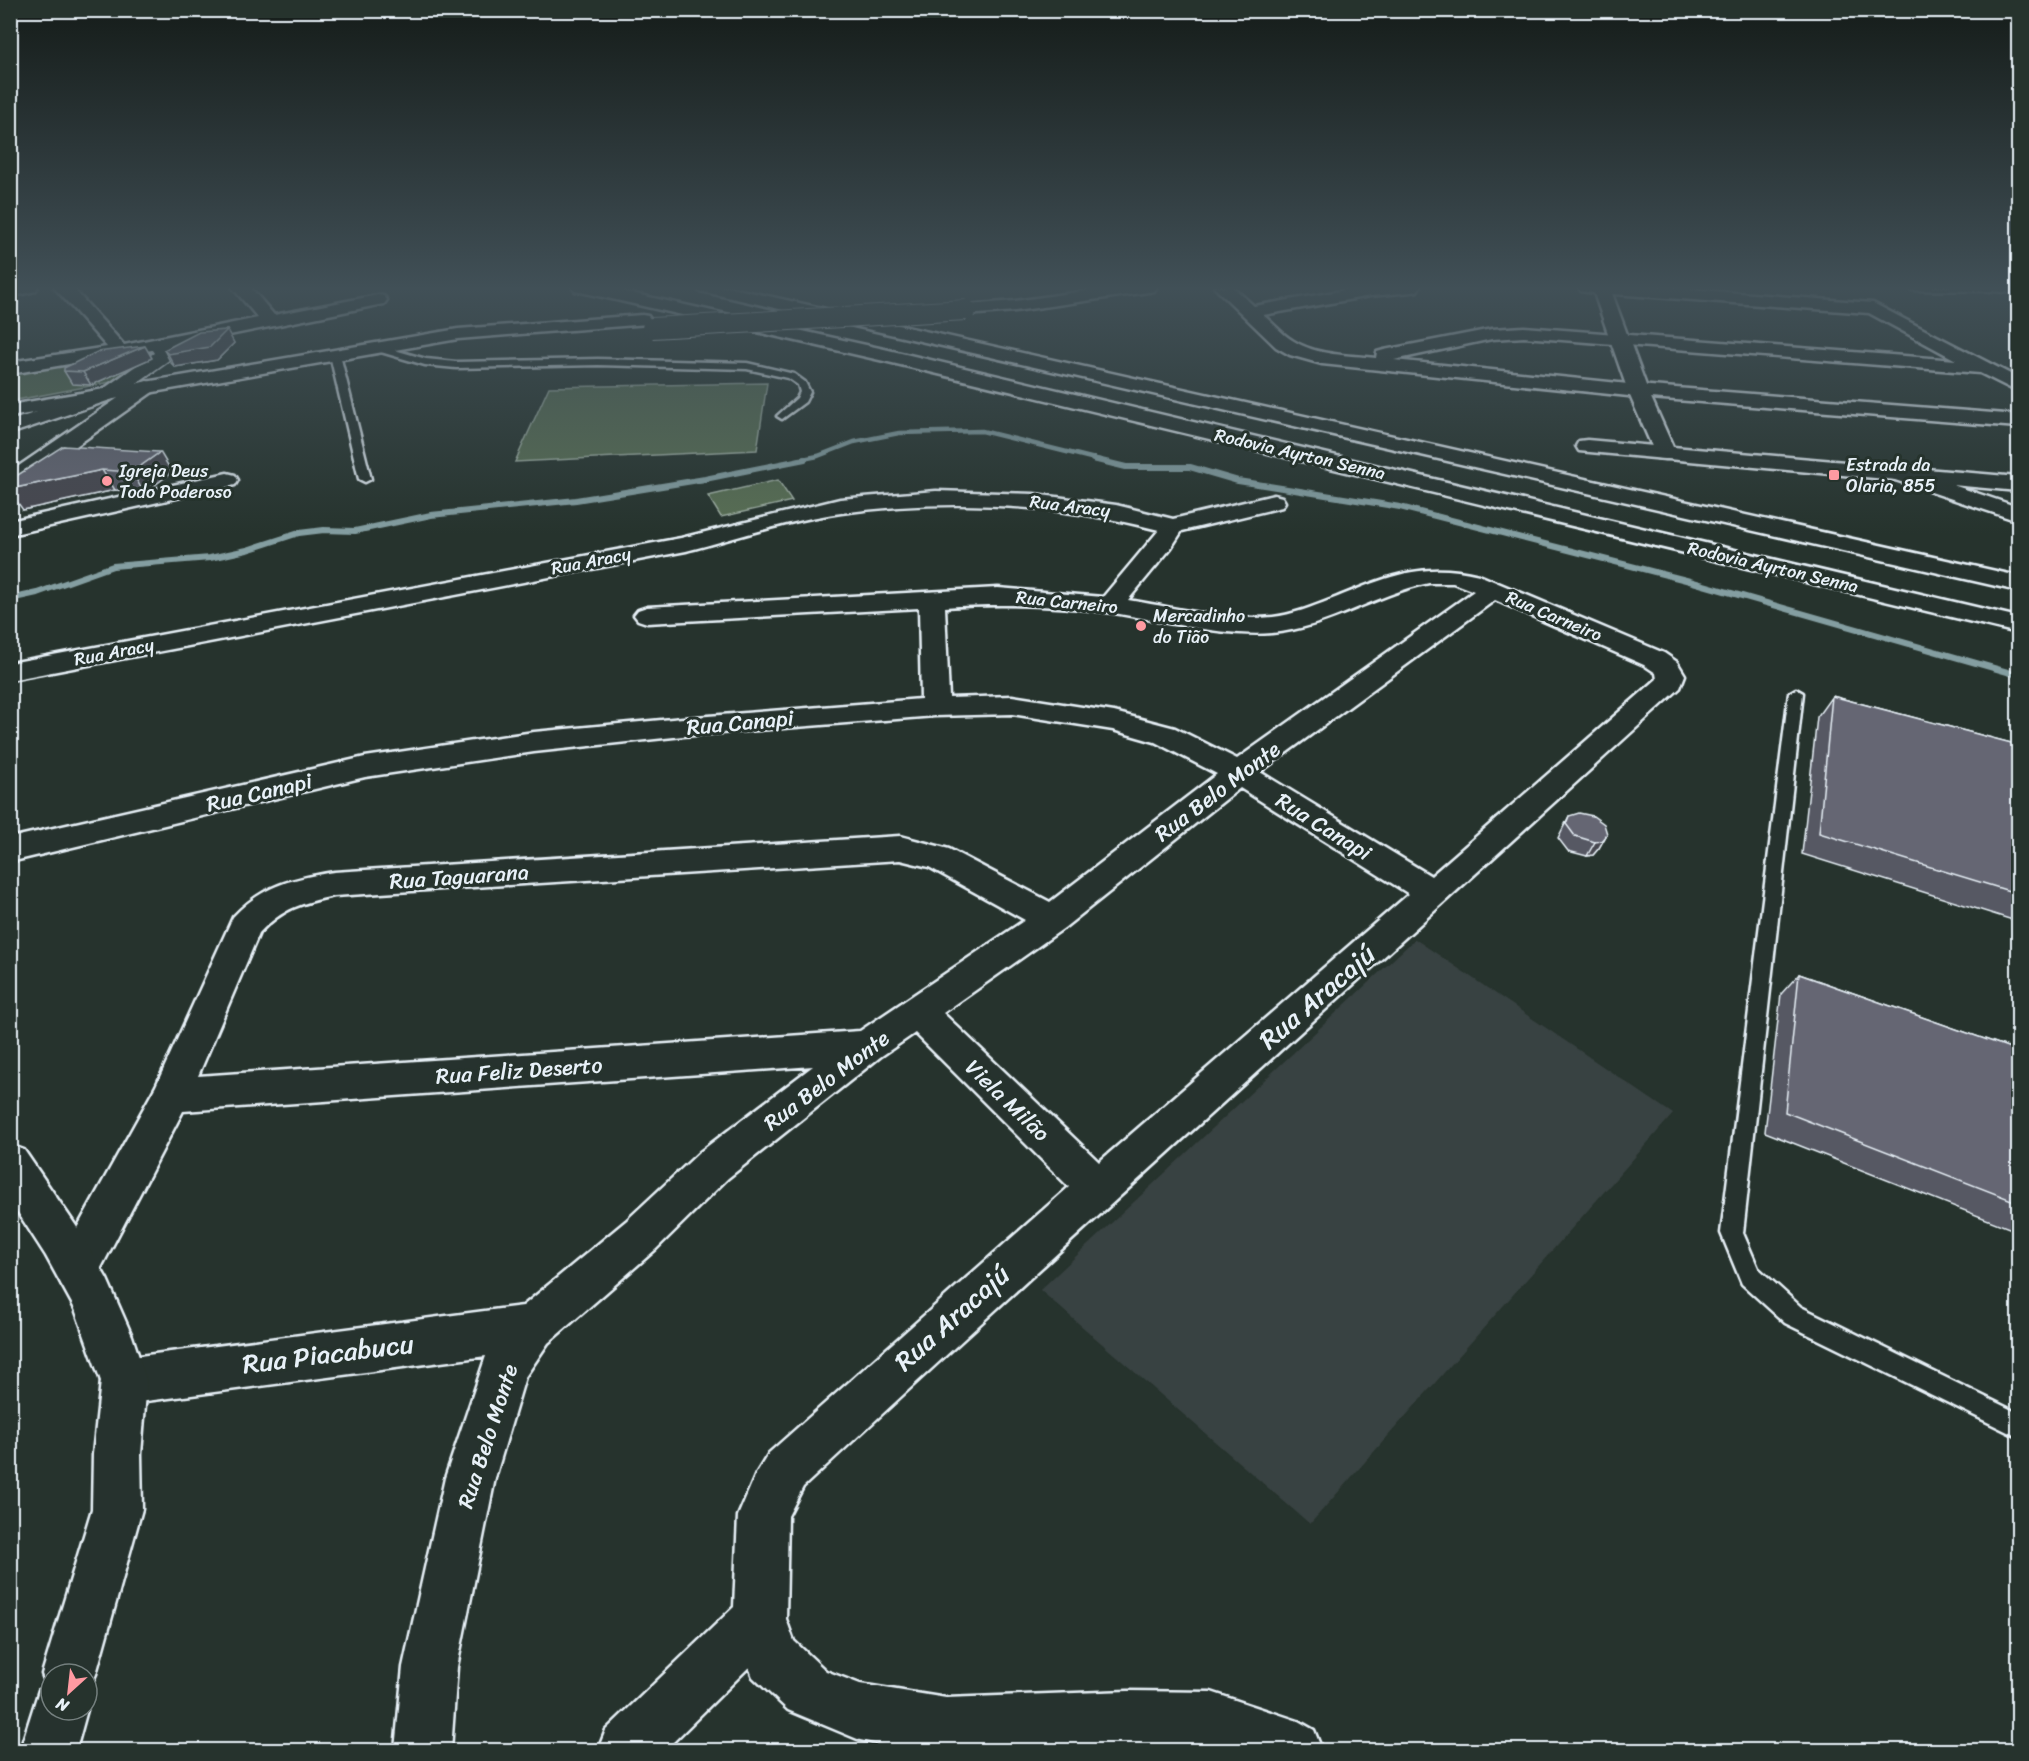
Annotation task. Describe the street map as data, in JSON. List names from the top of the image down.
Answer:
{
  "streets": {
    "main road": [
      "Rodovia Ayrton Senna",
      "Rua Aracy",
      "Rua Carneiro",
      "Rua Canapi",
      "Rua Belo Monte",
      "Rua Taguarana",
      "Rua Aracajú",
      "Rua Feliz Deserto",
      "Viela Milão",
      "Rua Piacabucu"
    ]
  },
  "crossings": [
    ["Rua Carneiro", "Rua Belo Monte"],
    ["Rua Carneiro", "Rua Aracajú"],
    ["Rua Canapi", "Rua Belo Monte"],
    ["Rua Canapi", "Rua Aracajú"],
    ["Rua Belo Monte", "Rua Taguarana"],
    ["Rua Belo Monte", "Rua Feliz Deserto"],
    ["Rua Belo Monte", "Viela Milão"],
    ["Rua Belo Monte", "Rua Piacabucu"],
    ["Rua Taguarana", "Rua Feliz Deserto"],
    ["Rua Aracajú", "Viela Milão"]
  ],
  "places": {
    "transit": ["Estrada da Olaria, 855"],
    "other": ["Igreja Deus Todo Poderoso", "Mercadinho do Tião"]
  },
  "north": "bottom left"
}
